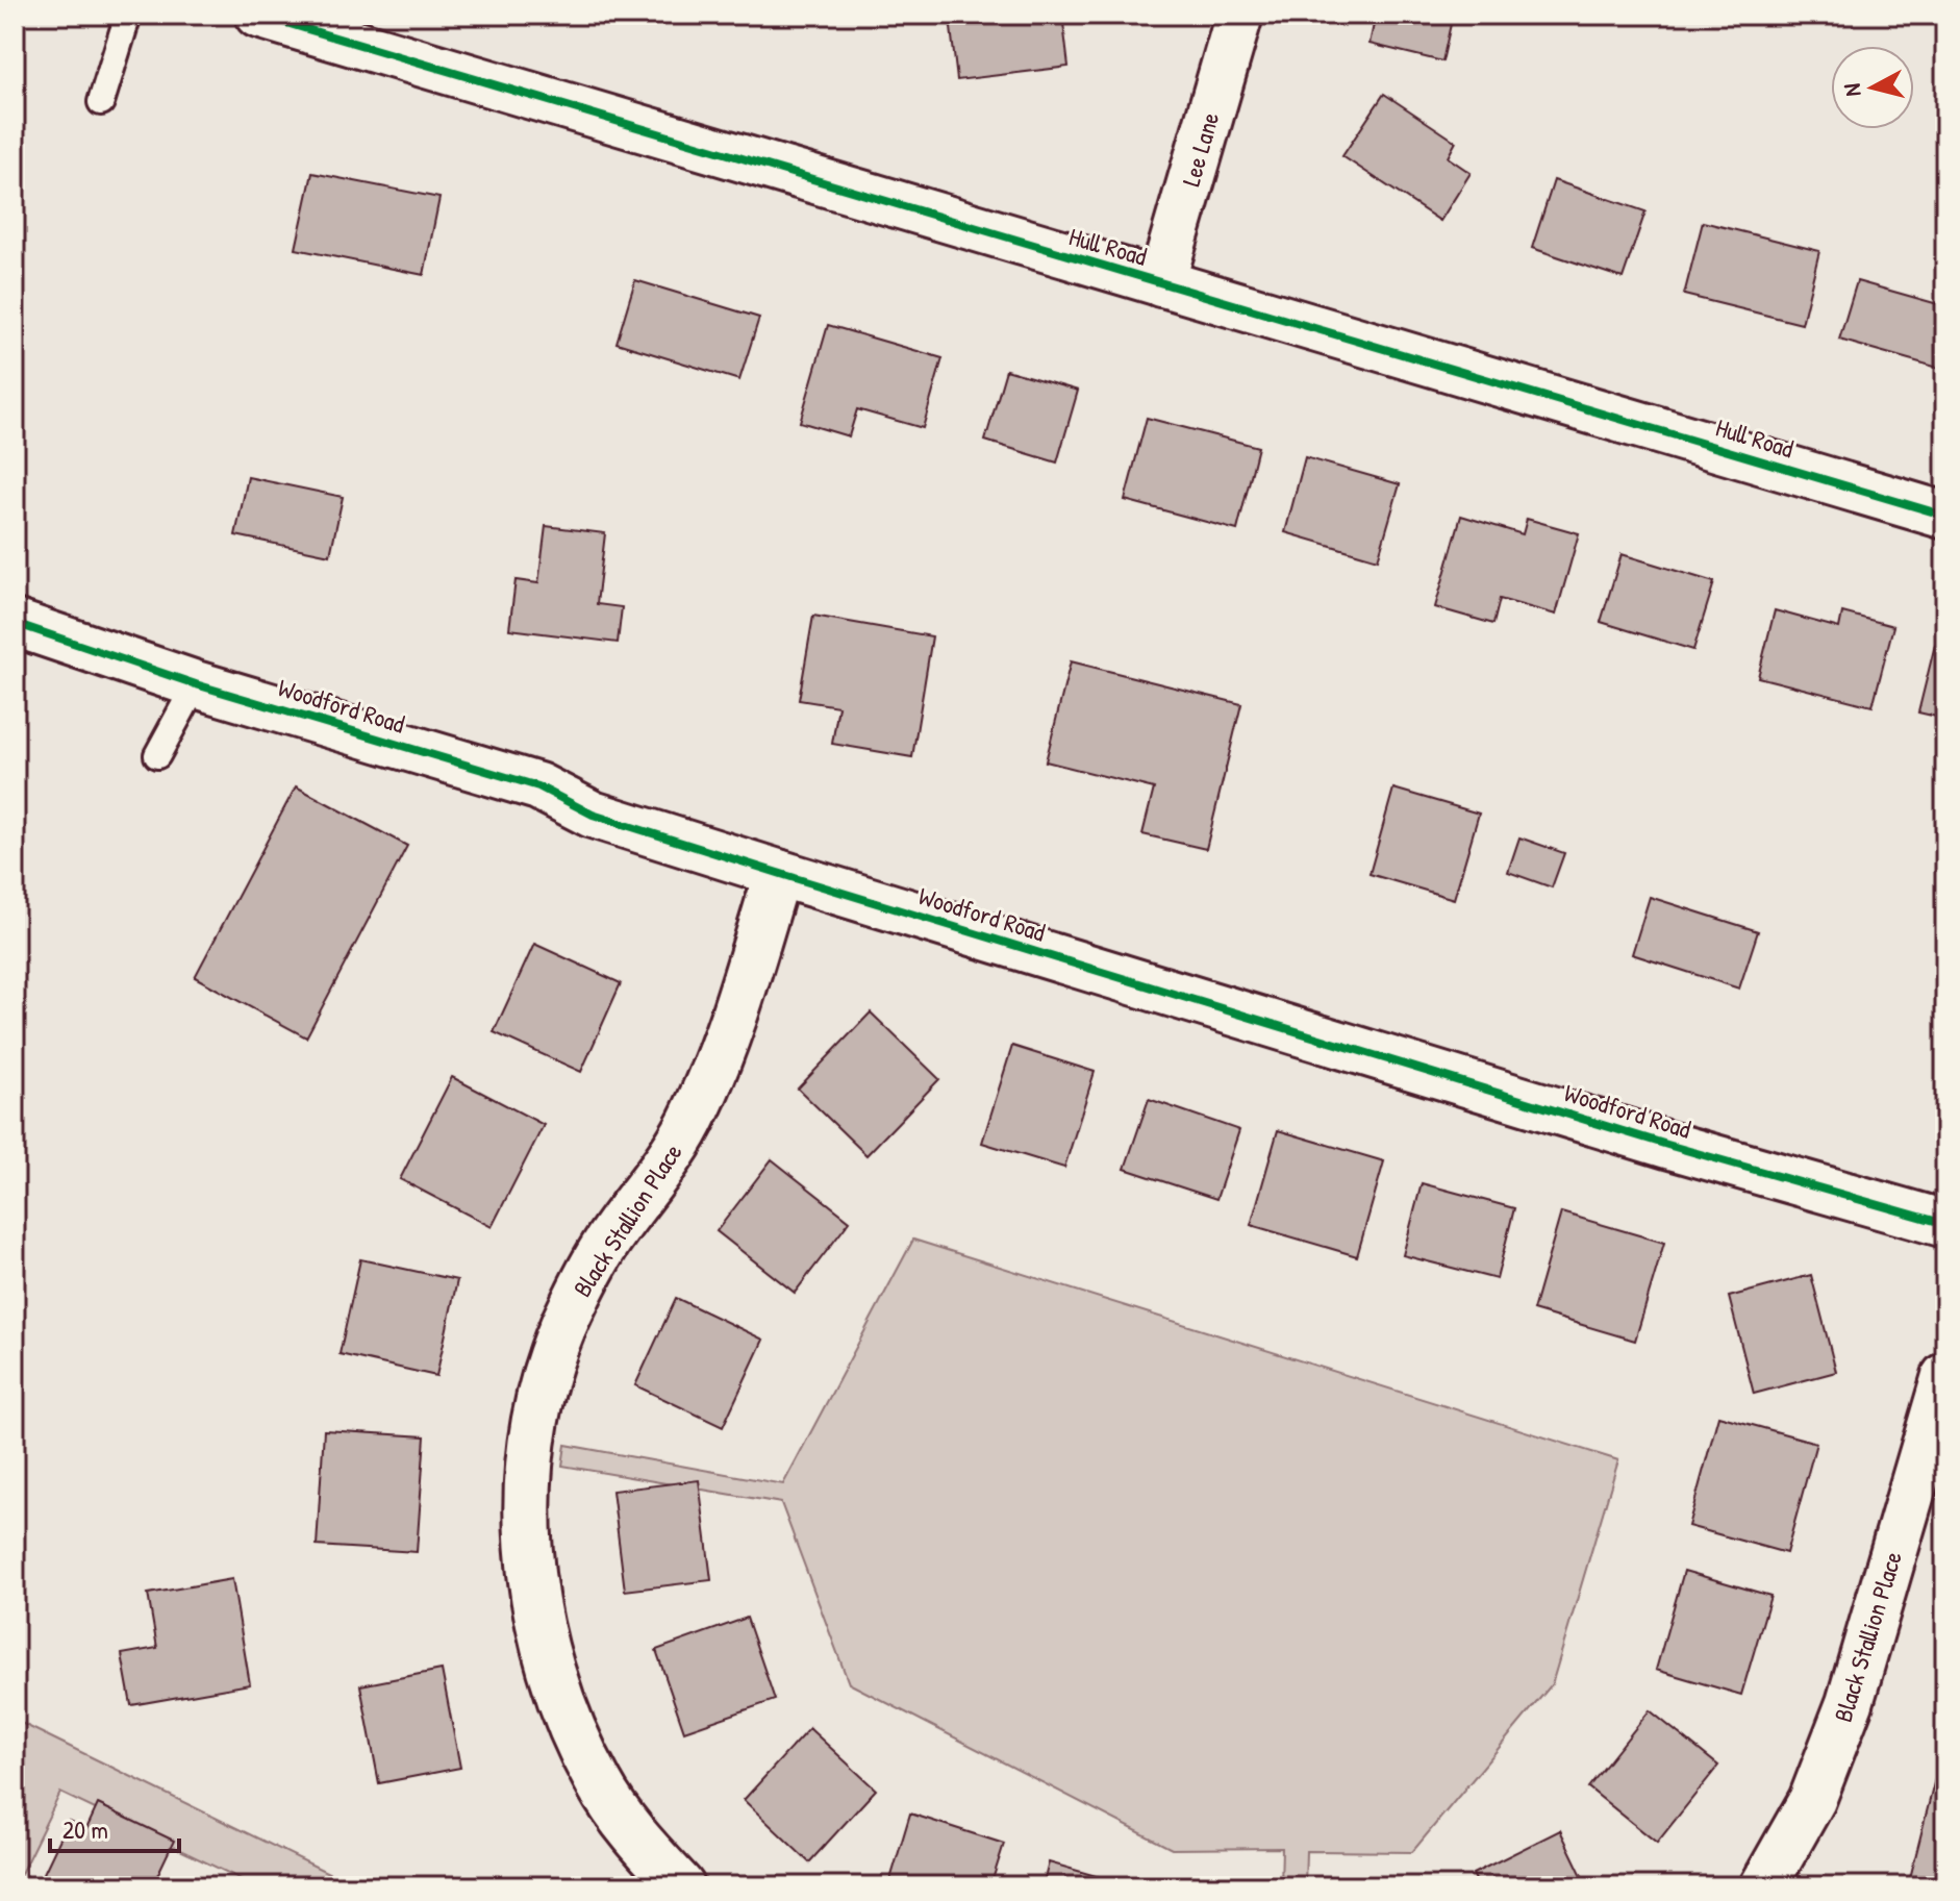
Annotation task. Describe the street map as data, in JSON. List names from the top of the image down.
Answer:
{
  "streets": {
    "street": [
      "Lee Lane",
      "Hull Road",
      "Woodford Road",
      "Black Stallion Place"
    ]
  },
  "crossings": [
    ["Lee Lane", "Hull Road"],
    ["Woodford Road", "Black Stallion Place"]
  ],
  "scale_bar": "20 m",
  "north": "left"
}
